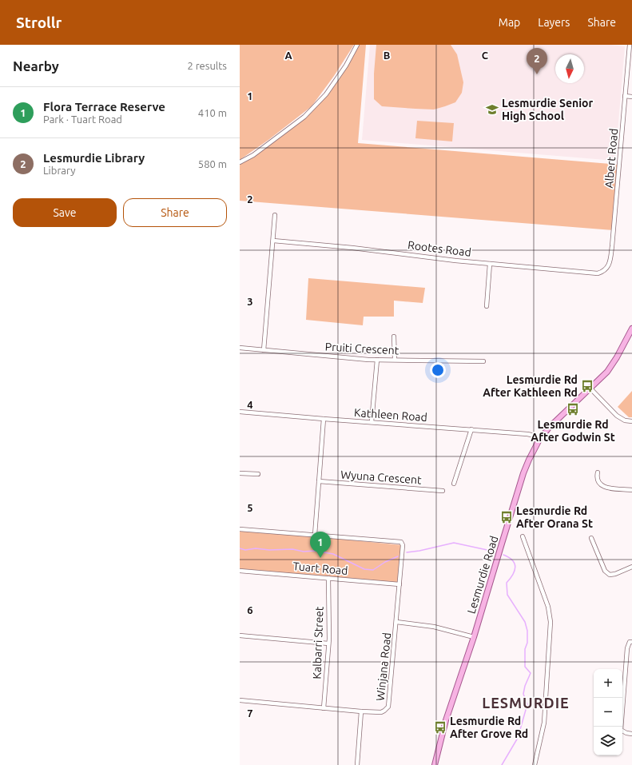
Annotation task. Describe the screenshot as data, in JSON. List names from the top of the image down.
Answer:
{
  "streets": {
    "main road": ["Lesmurdie Road"],
    "street": [
      "Albert Road",
      "Rootes Road",
      "Pruiti Crescent",
      "Kathleen Road",
      "Wyuna Crescent",
      "Tuart Road",
      "Kalbarri Street",
      "Winjana Road"
    ]
  },
  "crossings": [
    ["Albert Road", "Rootes Road"],
    ["Kathleen Road", "Lesmurdie Road"],
    ["Tuart Road", "Kalbarri Street"],
    ["Tuart Road", "Winjana Road"]
  ],
  "districts": ["LESMURDIE"],
  "places": {
    "school or university": ["Lesmurdie Senior High School"],
    "bus stop": [
      "Lesmurdie Rd After Kathleen Rd",
      "Lesmurdie Rd After Godwin St",
      "Lesmurdie Rd After Orana St",
      "Lesmurdie Rd After Grove Rd"
    ]
  },
  "north": "bottom",
  "page": {
    "header": "Strollr",
    "nav": ["Map", "Layers", "Share"],
    "heading": ["Nearby", "2 results"],
    "pins": ["2", "1"],
    "list": [
      {
        "mark": "1",
        "name": "Flora Terrace Reserve",
        "note": "Park · Tuart Road",
        "value": "410 m"
      },
      {
        "mark": "2",
        "name": "Lesmurdie Library",
        "note": "Library",
        "value": "580 m"
      }
    ],
    "buttons": ["Save", "Share"],
    "map_buttons": ["+", "−"]
  },
  "grid": {
    "columns": ["A", "B", "C"],
    "rows": [
      "1",
      "2",
      "3",
      "4",
      "5",
      "6",
      "7"
    ]
  }
}
